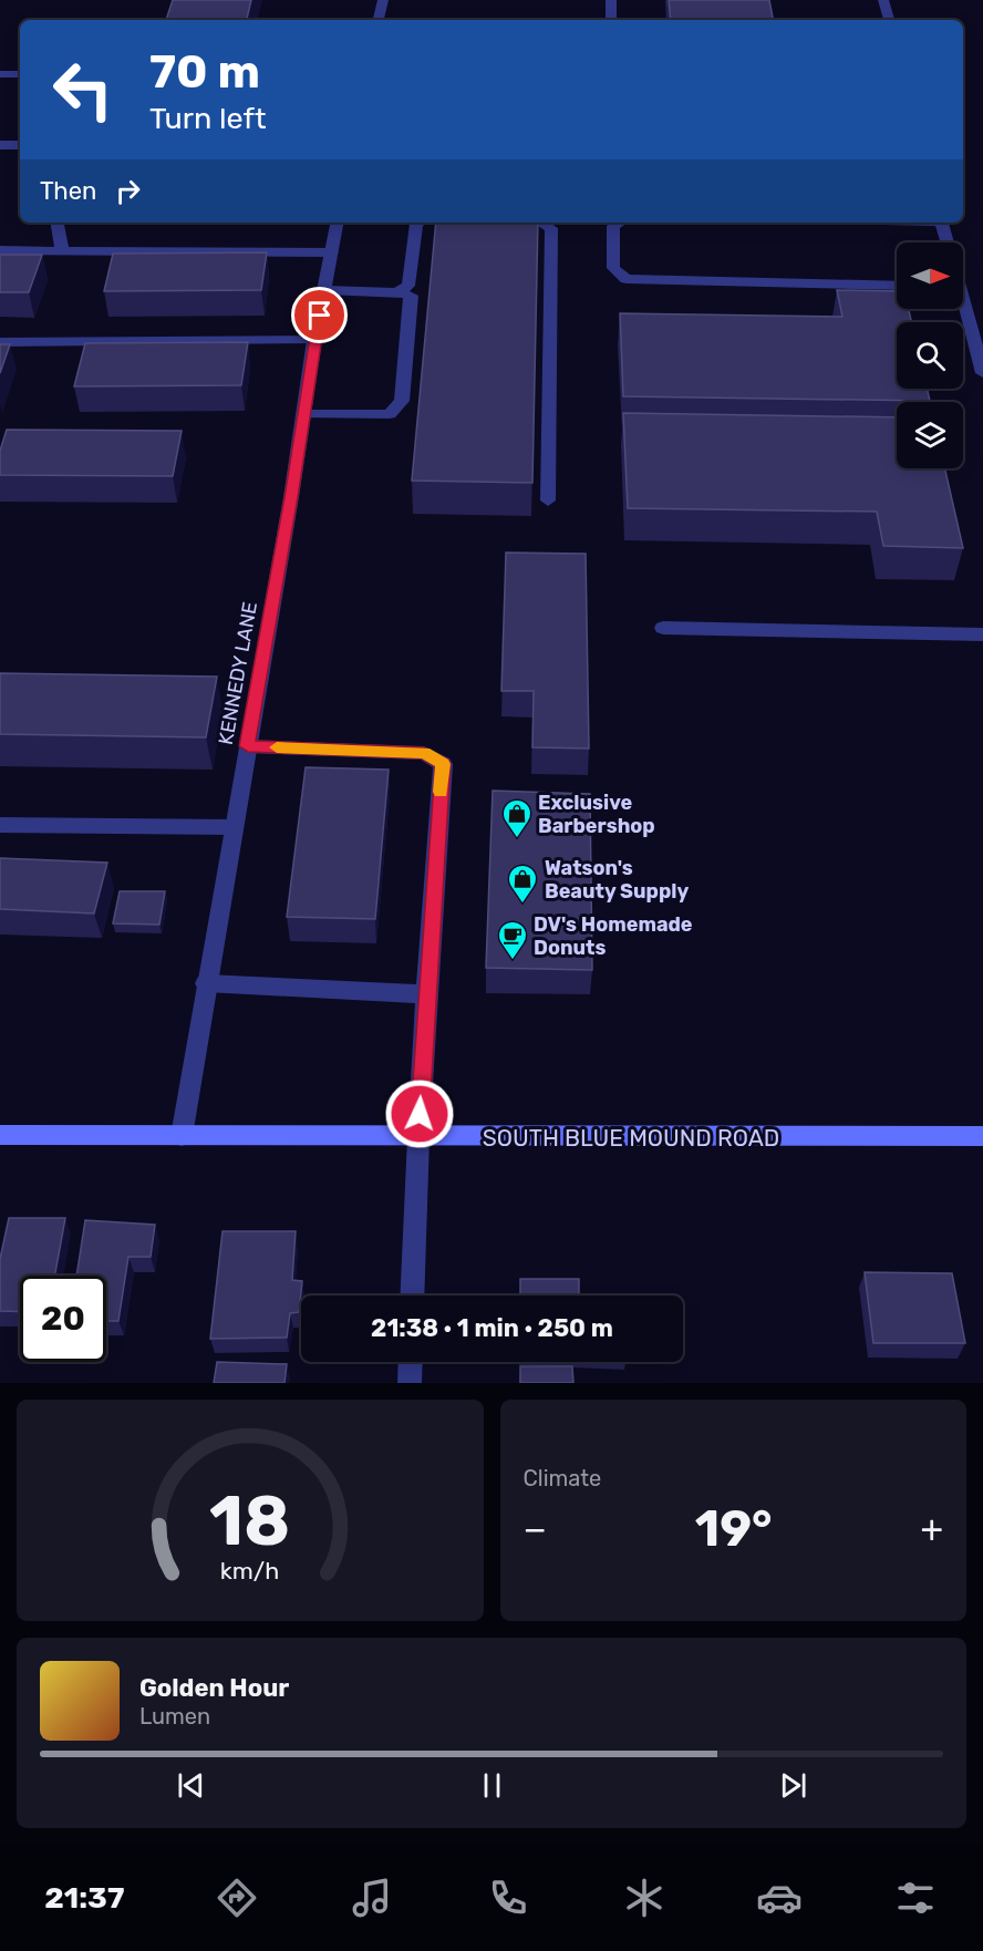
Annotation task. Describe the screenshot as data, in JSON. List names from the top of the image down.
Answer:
{
  "streets": {
    "main road": ["SOUTH BLUE MOUND ROAD"],
    "street": ["KENNEDY LANE"]
  },
  "crossings": [
    ["KENNEDY LANE", "SOUTH BLUE MOUND ROAD"]
  ],
  "places": {
    "shop": ["Exclusive Barbershop", "Watson's Beauty Supply"],
    "cafe": ["DV's Homemade Donuts"]
  },
  "north": "right",
  "page": {
    "turn": ["70 m", "Turn left"],
    "then": "Then",
    "limit": "20",
    "trip": "21:38 · 1 min · 250 m",
    "tile": "Climate",
    "heat": ["−", "19°", "+"],
    "song": ["Golden Hour", "Lumen"],
    "tabs": "21:37",
    "gauge": ["18", "km/h"]
  }
}
